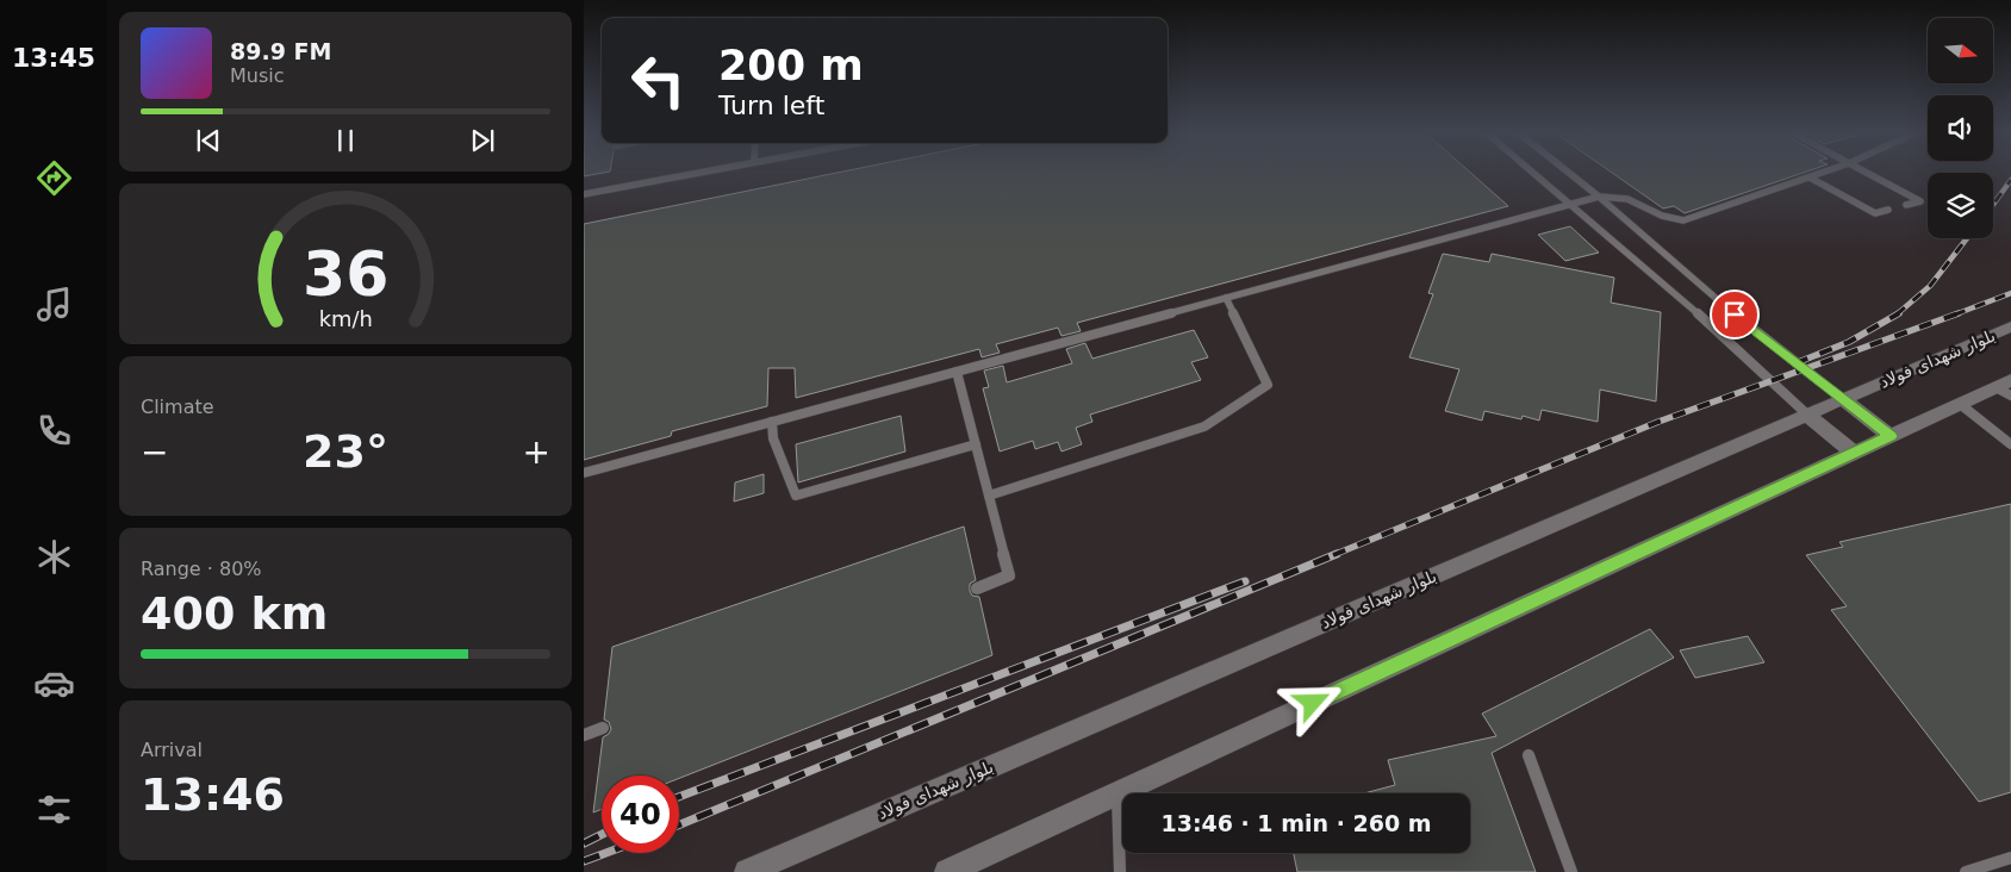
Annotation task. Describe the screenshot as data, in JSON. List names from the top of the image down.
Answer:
{
  "streets": {
    "street": ["بلوار شهدای فولاد"]
  },
  "north": "right",
  "page": {
    "tabs": "13:45",
    "turn": ["200 m", "Turn left"],
    "song": ["89.9 FM", "Music"],
    "tile": [
      "Climate",
      ["Range · 80%", "400 km"],
      ["Arrival", "13:46"]
    ],
    "heat": ["−", "23°", "+"],
    "limit": "40",
    "trip": "13:46 · 1 min · 260 m",
    "gauge": ["36", "km/h"]
  }
}
